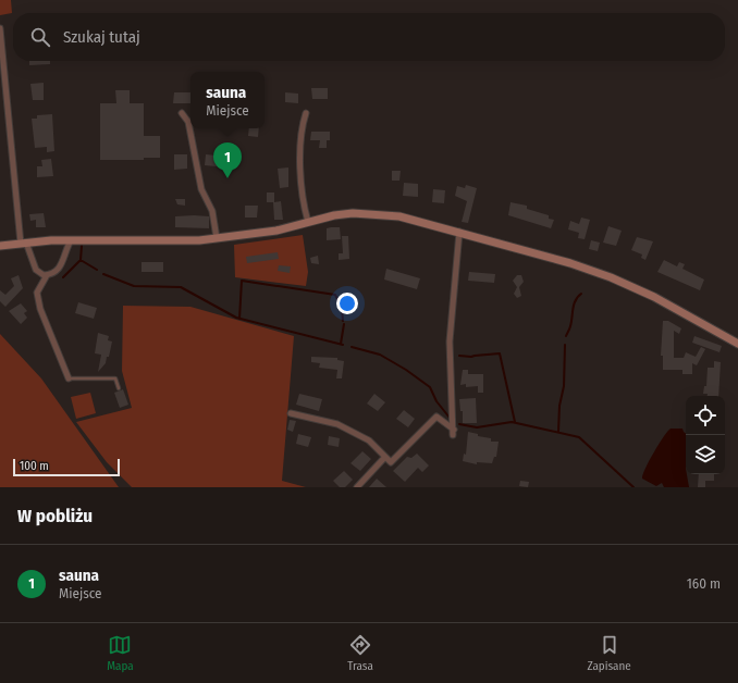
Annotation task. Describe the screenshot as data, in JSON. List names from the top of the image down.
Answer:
{
  "scale_bar": "100 m",
  "page": {
    "search": "Szukaj tutaj",
    "popup": ["sauna", "Miejsce"],
    "pins": "1",
    "scale": "100 m",
    "heading": "W pobliżu",
    "list": [
      {
        "mark": "1",
        "name": "sauna",
        "note": "Miejsce",
        "value": "160 m"
      }
    ],
    "nav": ["Mapa", "Trasa", "Zapisane"]
  }
}
